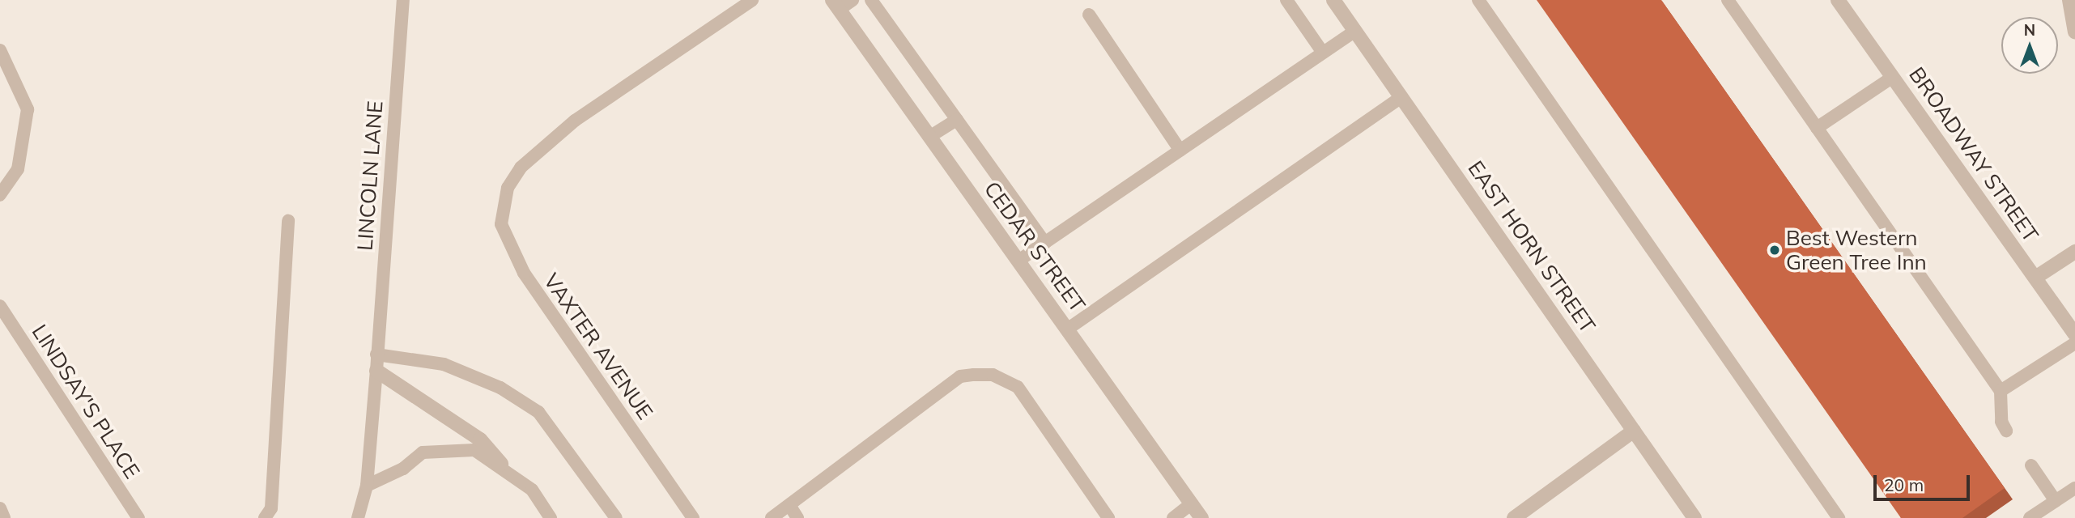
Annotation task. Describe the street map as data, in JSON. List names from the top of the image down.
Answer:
{
  "streets": {
    "street": ["BROADWAY STREET", "CEDAR STREET", "EAST HORN STREET"],
    "lane": ["LINCOLN LANE", "VAXTER AVENUE", "LINDSAY'S PLACE"]
  },
  "places": ["Best Western Green Tree Inn"],
  "scale_bar": "20 m",
  "north": "top"
}
